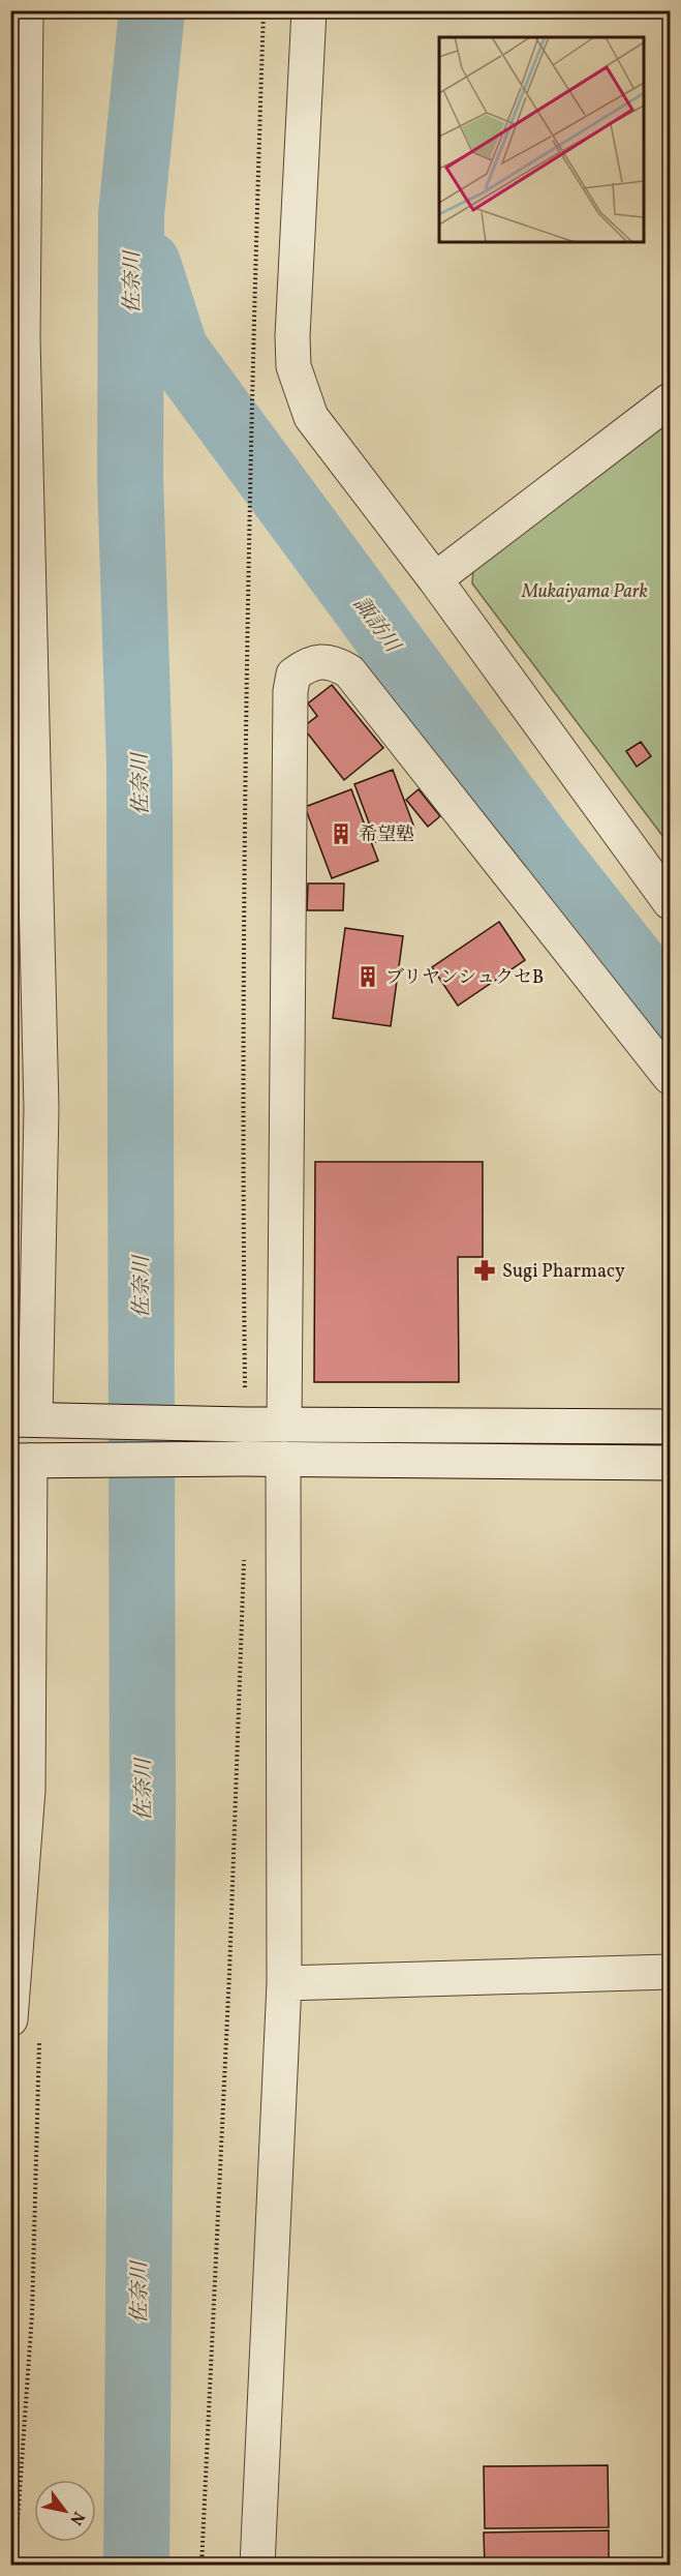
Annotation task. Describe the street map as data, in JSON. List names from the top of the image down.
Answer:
{
  "water": ["佐奈川", "諏訪川"],
  "parks": ["Mukaiyama Park"],
  "places": {
    "building": ["希望塾", "ブリヤンシュクセB"],
    "pharmacy": ["Sugi Pharmacy"]
  },
  "north": "bottom right"
}
